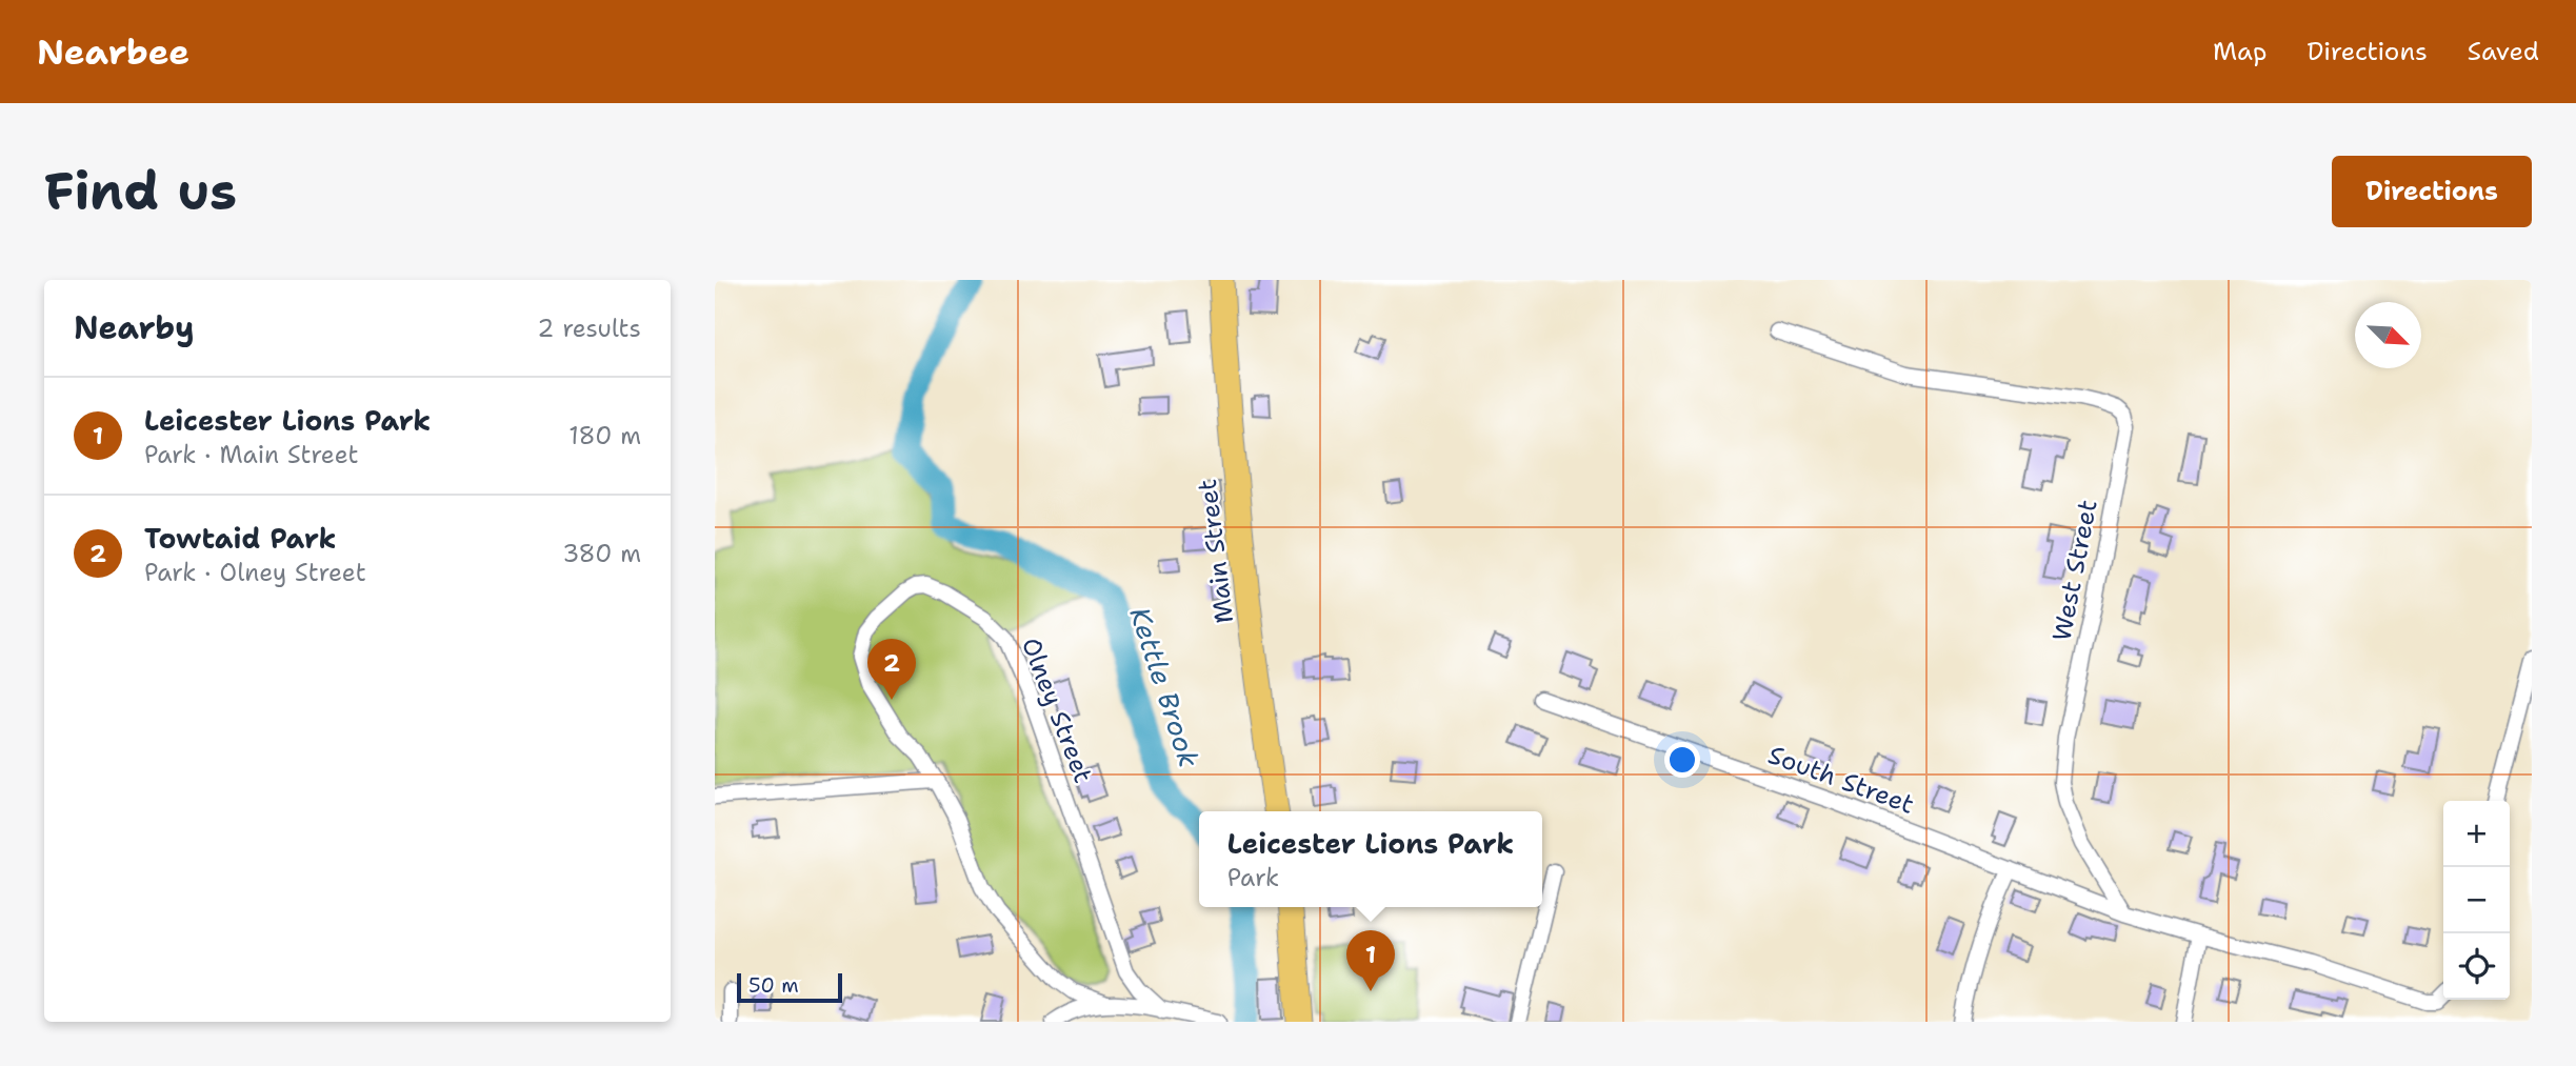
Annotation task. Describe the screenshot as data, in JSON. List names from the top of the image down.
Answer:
{
  "streets": {
    "highway": ["Main Street"],
    "street": ["West Street", "Olney Street", "South Street"]
  },
  "crossings": [
    ["West Street", "South Street"]
  ],
  "water": ["Kettle Brook"],
  "scale_bar": "50 m",
  "north": "bottom right",
  "page": {
    "header": "Nearbee",
    "nav": ["Map", "Directions", "Saved"],
    "buttons": "Directions",
    "title": "Find us",
    "heading": ["Nearby", "2 results"],
    "list": [
      {
        "mark": "1",
        "name": "Leicester Lions Park",
        "note": "Park · Main Street",
        "value": "180 m"
      },
      {
        "mark": "2",
        "name": "Towtaid Park",
        "note": "Park · Olney Street",
        "value": "380 m"
      }
    ],
    "pins": ["2", "1"],
    "map_buttons": ["+", "−"],
    "popup": ["Leicester Lions Park", "Park"],
    "scale": "50 m"
  }
}
